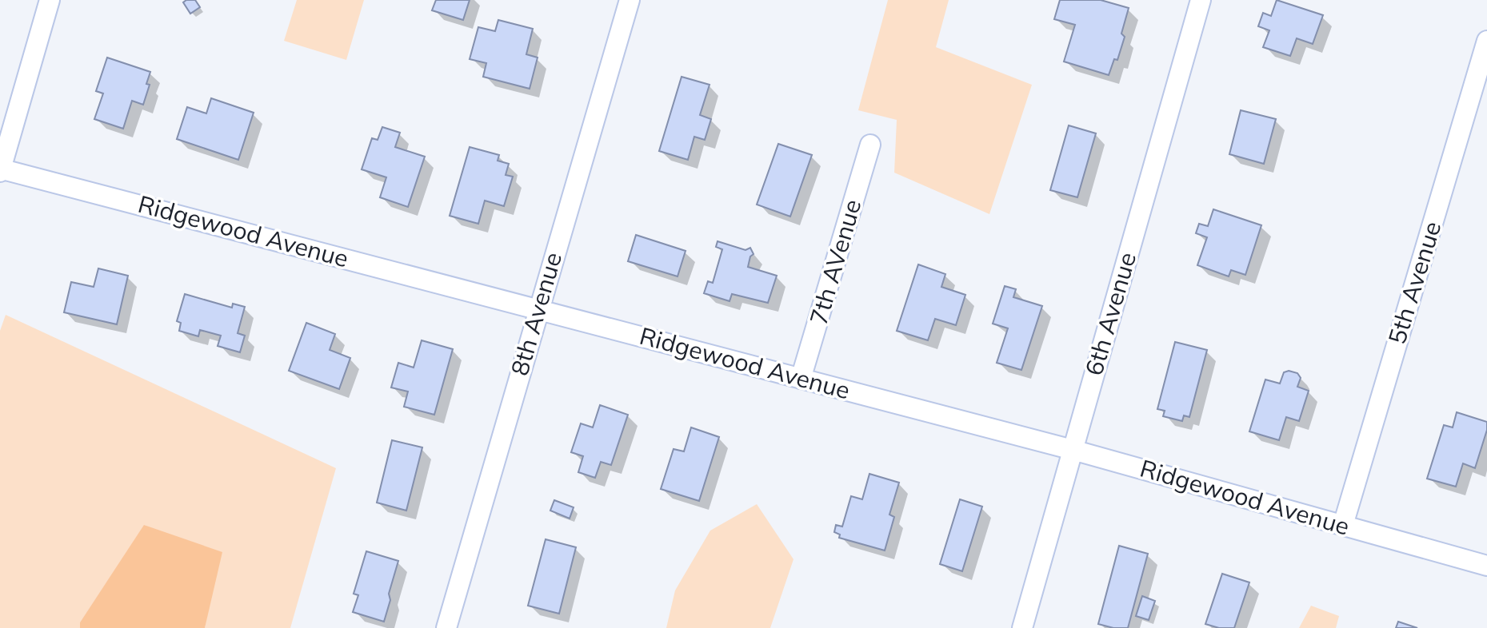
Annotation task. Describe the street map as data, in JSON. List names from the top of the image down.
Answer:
{
  "streets": {
    "street": [
      "Ridgewood Avenue",
      "7th AVenue",
      "5th Avenue",
      "8th Avenue",
      "6th Avenue"
    ]
  },
  "crossings": [
    ["Ridgewood Avenue", "7th AVenue"],
    ["Ridgewood Avenue", "5th Avenue"],
    ["Ridgewood Avenue", "8th Avenue"],
    ["Ridgewood Avenue", "6th Avenue"]
  ]
}
